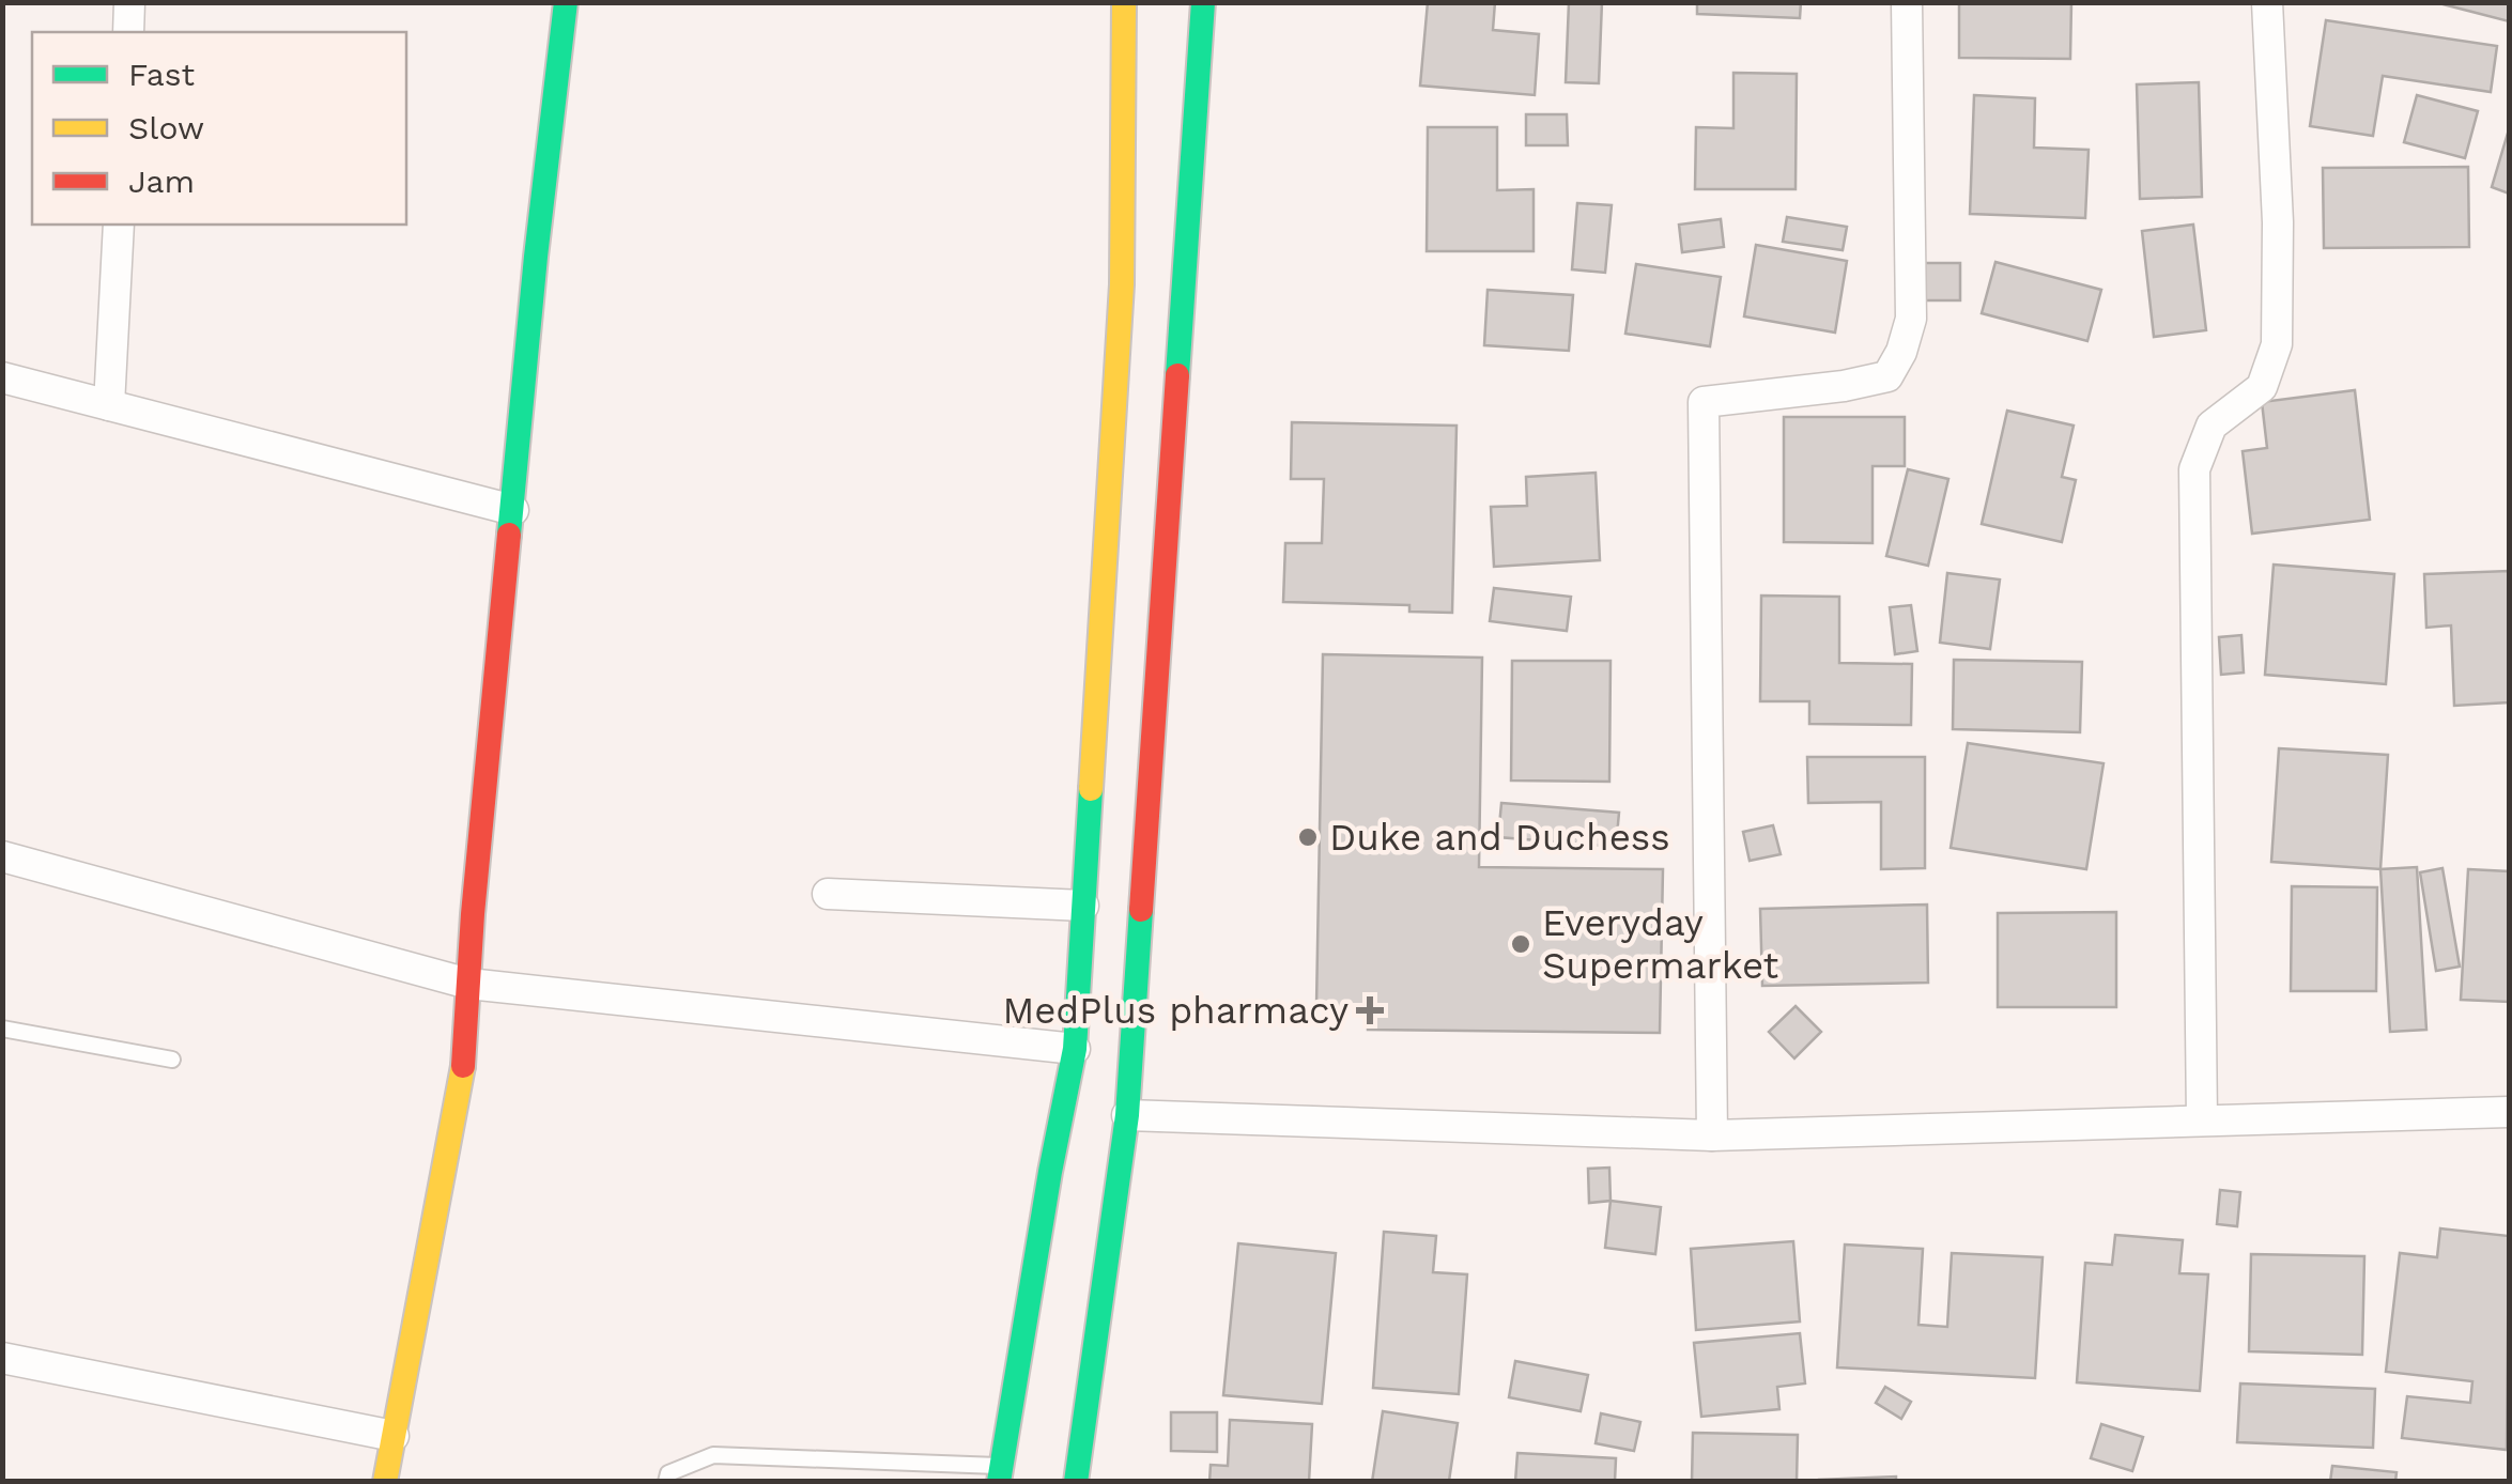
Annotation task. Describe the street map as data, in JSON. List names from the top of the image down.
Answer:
{
  "places": {
    "other": ["Duke and Duchess", "Everyday Supermarket"],
    "health": ["MedPlus pharmacy"]
  },
  "legend": ["Fast", "Slow", "Jam"]
}
